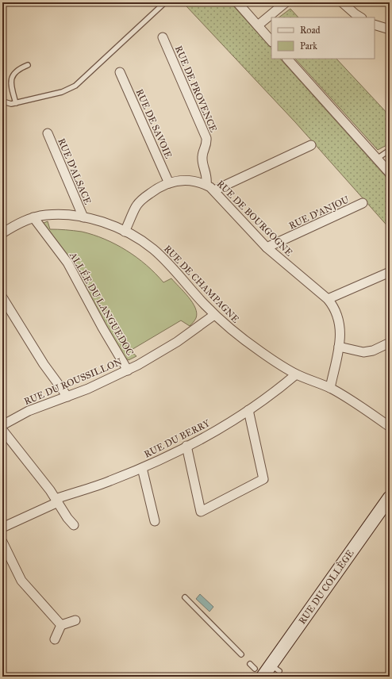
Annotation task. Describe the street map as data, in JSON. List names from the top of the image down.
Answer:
{
  "streets": {
    "street": [
      "RUE DE PROVENCE",
      "RUE DE SAVOIE",
      "RUE D'ALSACE",
      "RUE D'ANJOU",
      "RUE DE BOURGOGNE",
      "RUE DE CHAMPAGNE",
      "ALLÉE DU LANGUEDOC",
      "RUE DU ROUSSILLON",
      "RUE DU BERRY",
      "RUE DU COLLÈGE"
    ]
  },
  "crossings": [
    ["RUE DE PROVENCE", "RUE DE BOURGOGNE"],
    ["RUE DE SAVOIE", "RUE DE BOURGOGNE"],
    ["RUE D'ALSACE", "RUE DE CHAMPAGNE"],
    ["RUE D'ANJOU", "RUE DE BOURGOGNE"],
    ["RUE DE BOURGOGNE", "RUE DE CHAMPAGNE"],
    ["RUE DE CHAMPAGNE", "ALLÉE DU LANGUEDOC"],
    ["RUE DE CHAMPAGNE", "RUE DU ROUSSILLON"],
    ["RUE DE CHAMPAGNE", "RUE DU BERRY"],
    ["ALLÉE DU LANGUEDOC", "RUE DU ROUSSILLON"]
  ],
  "legend": ["Road", "Park"]
}
